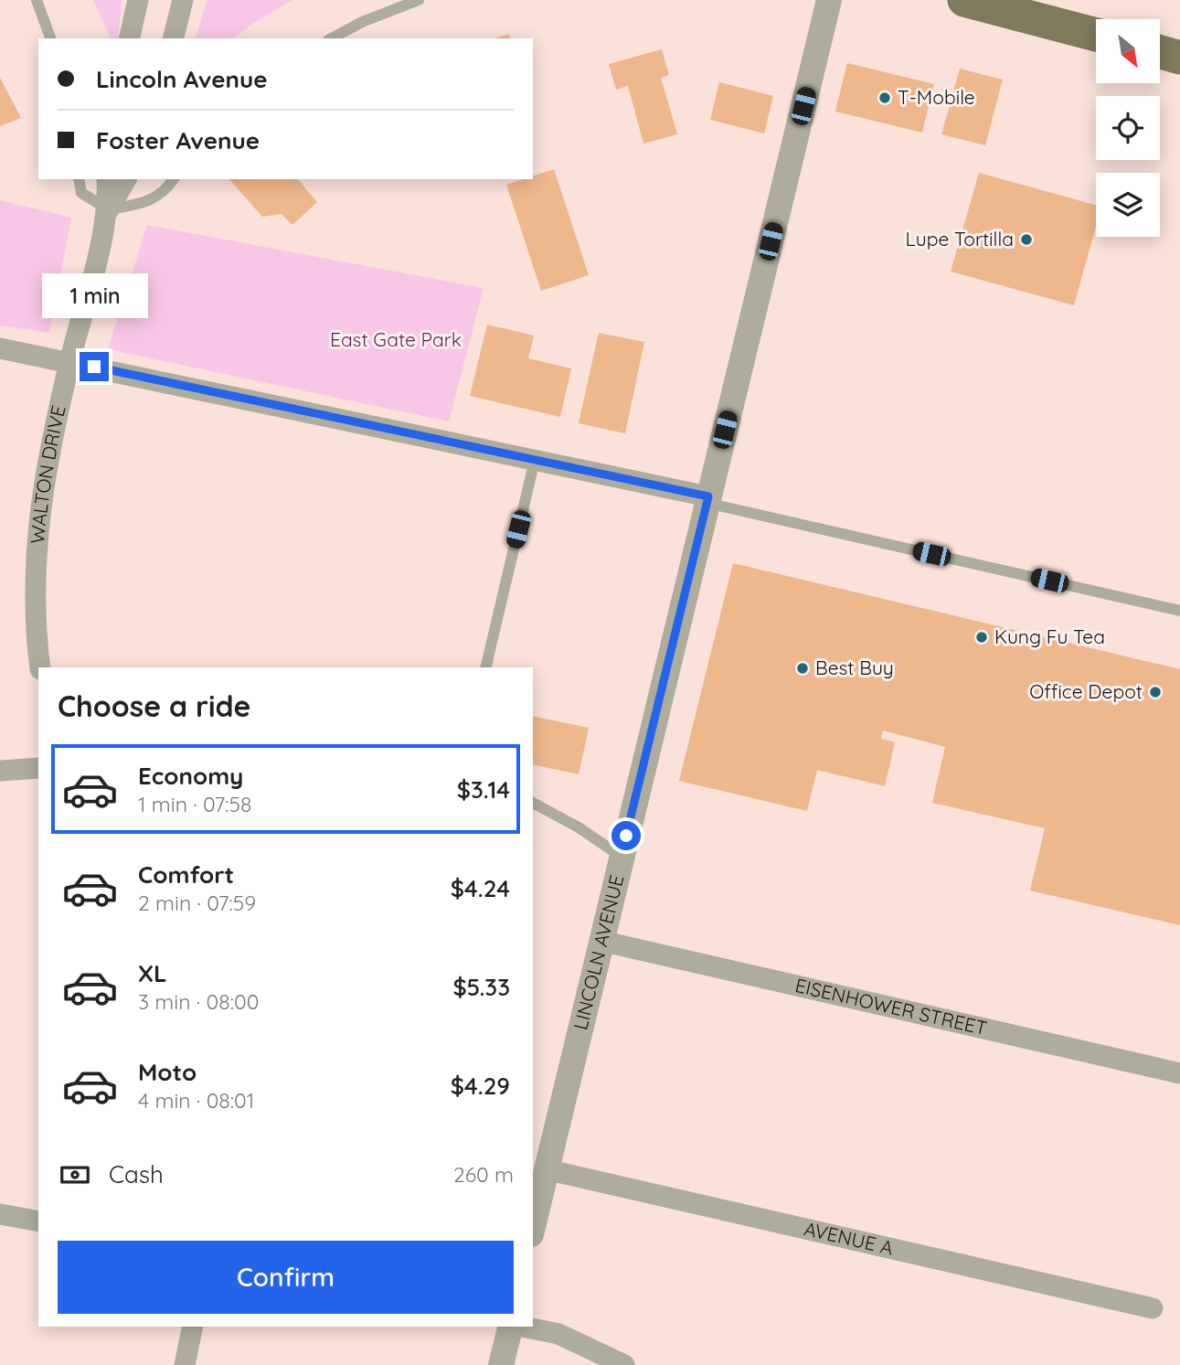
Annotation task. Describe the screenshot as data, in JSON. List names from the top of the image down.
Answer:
{
  "streets": {
    "street": [
      "WALTON DRIVE",
      "LINCOLN AVENUE",
      "EISENHOWER STREET",
      "AVENUE A"
    ]
  },
  "crossings": [
    ["LINCOLN AVENUE", "EISENHOWER STREET"],
    ["LINCOLN AVENUE", "AVENUE A"]
  ],
  "parks": ["East Gate Park"],
  "places": [
    "T-Mobile",
    "Lupe Tortilla",
    "Kung Fu Tea",
    "Best Buy",
    "Office Depot"
  ],
  "north": "bottom right",
  "page": {
    "banner": ["Lincoln Avenue", "Foster Avenue"],
    "bubble": "1 min",
    "heading": "Choose a ride",
    "list": [
      {
        "name": "Economy",
        "note": "1 min · 07:58",
        "value": "$3.14"
      },
      {
        "name": "Comfort",
        "note": "2 min · 07:59",
        "value": "$4.24"
      },
      {
        "name": "XL",
        "note": "3 min · 08:00",
        "value": "$5.33"
      },
      {
        "name": "Moto",
        "note": "4 min · 08:01",
        "value": "$4.29"
      }
    ],
    "pay": ["Cash", "260 m"],
    "buttons": "Confirm"
  }
}
